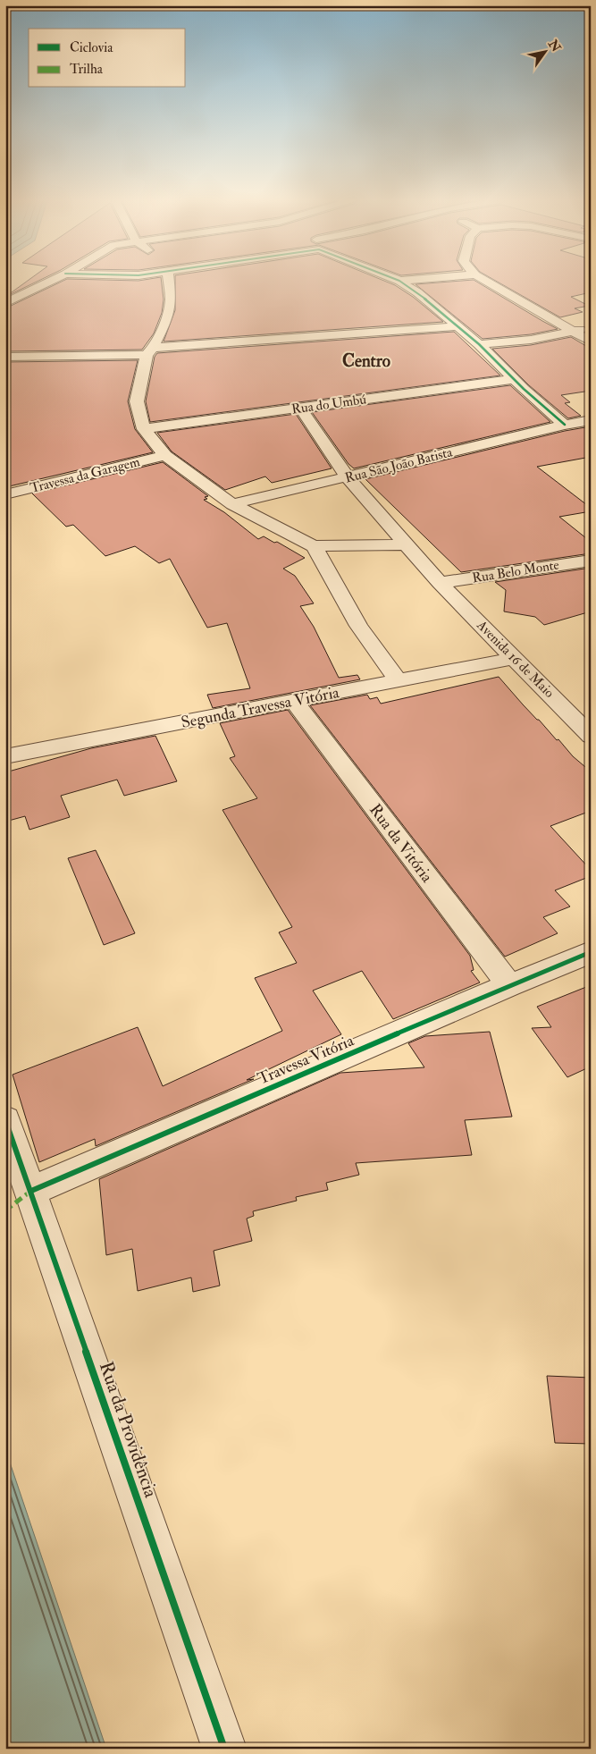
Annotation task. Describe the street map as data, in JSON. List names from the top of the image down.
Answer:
{
  "streets": {
    "street": [
      "Rua do Umbú",
      "Rua São João Batista",
      "Travessa da Garagem",
      "Rua Belo Monte",
      "Avenida 16 de Maio",
      "Segunda Travessa Vitória",
      "Rua da Vitória",
      "Travessa Vitória",
      "Rua da Providência"
    ]
  },
  "crossings": [
    ["Rua do Umbú", "Avenida 16 de Maio"],
    ["Rua São João Batista", "Avenida 16 de Maio"],
    ["Rua Belo Monte", "Avenida 16 de Maio"],
    ["Avenida 16 de Maio", "Segunda Travessa Vitória"],
    ["Segunda Travessa Vitória", "Rua da Vitória"],
    ["Rua da Vitória", "Travessa Vitória"],
    ["Travessa Vitória", "Rua da Providência"]
  ],
  "districts": ["Centro"],
  "legend": ["Ciclovia", "Trilha"],
  "north": "top right"
}
